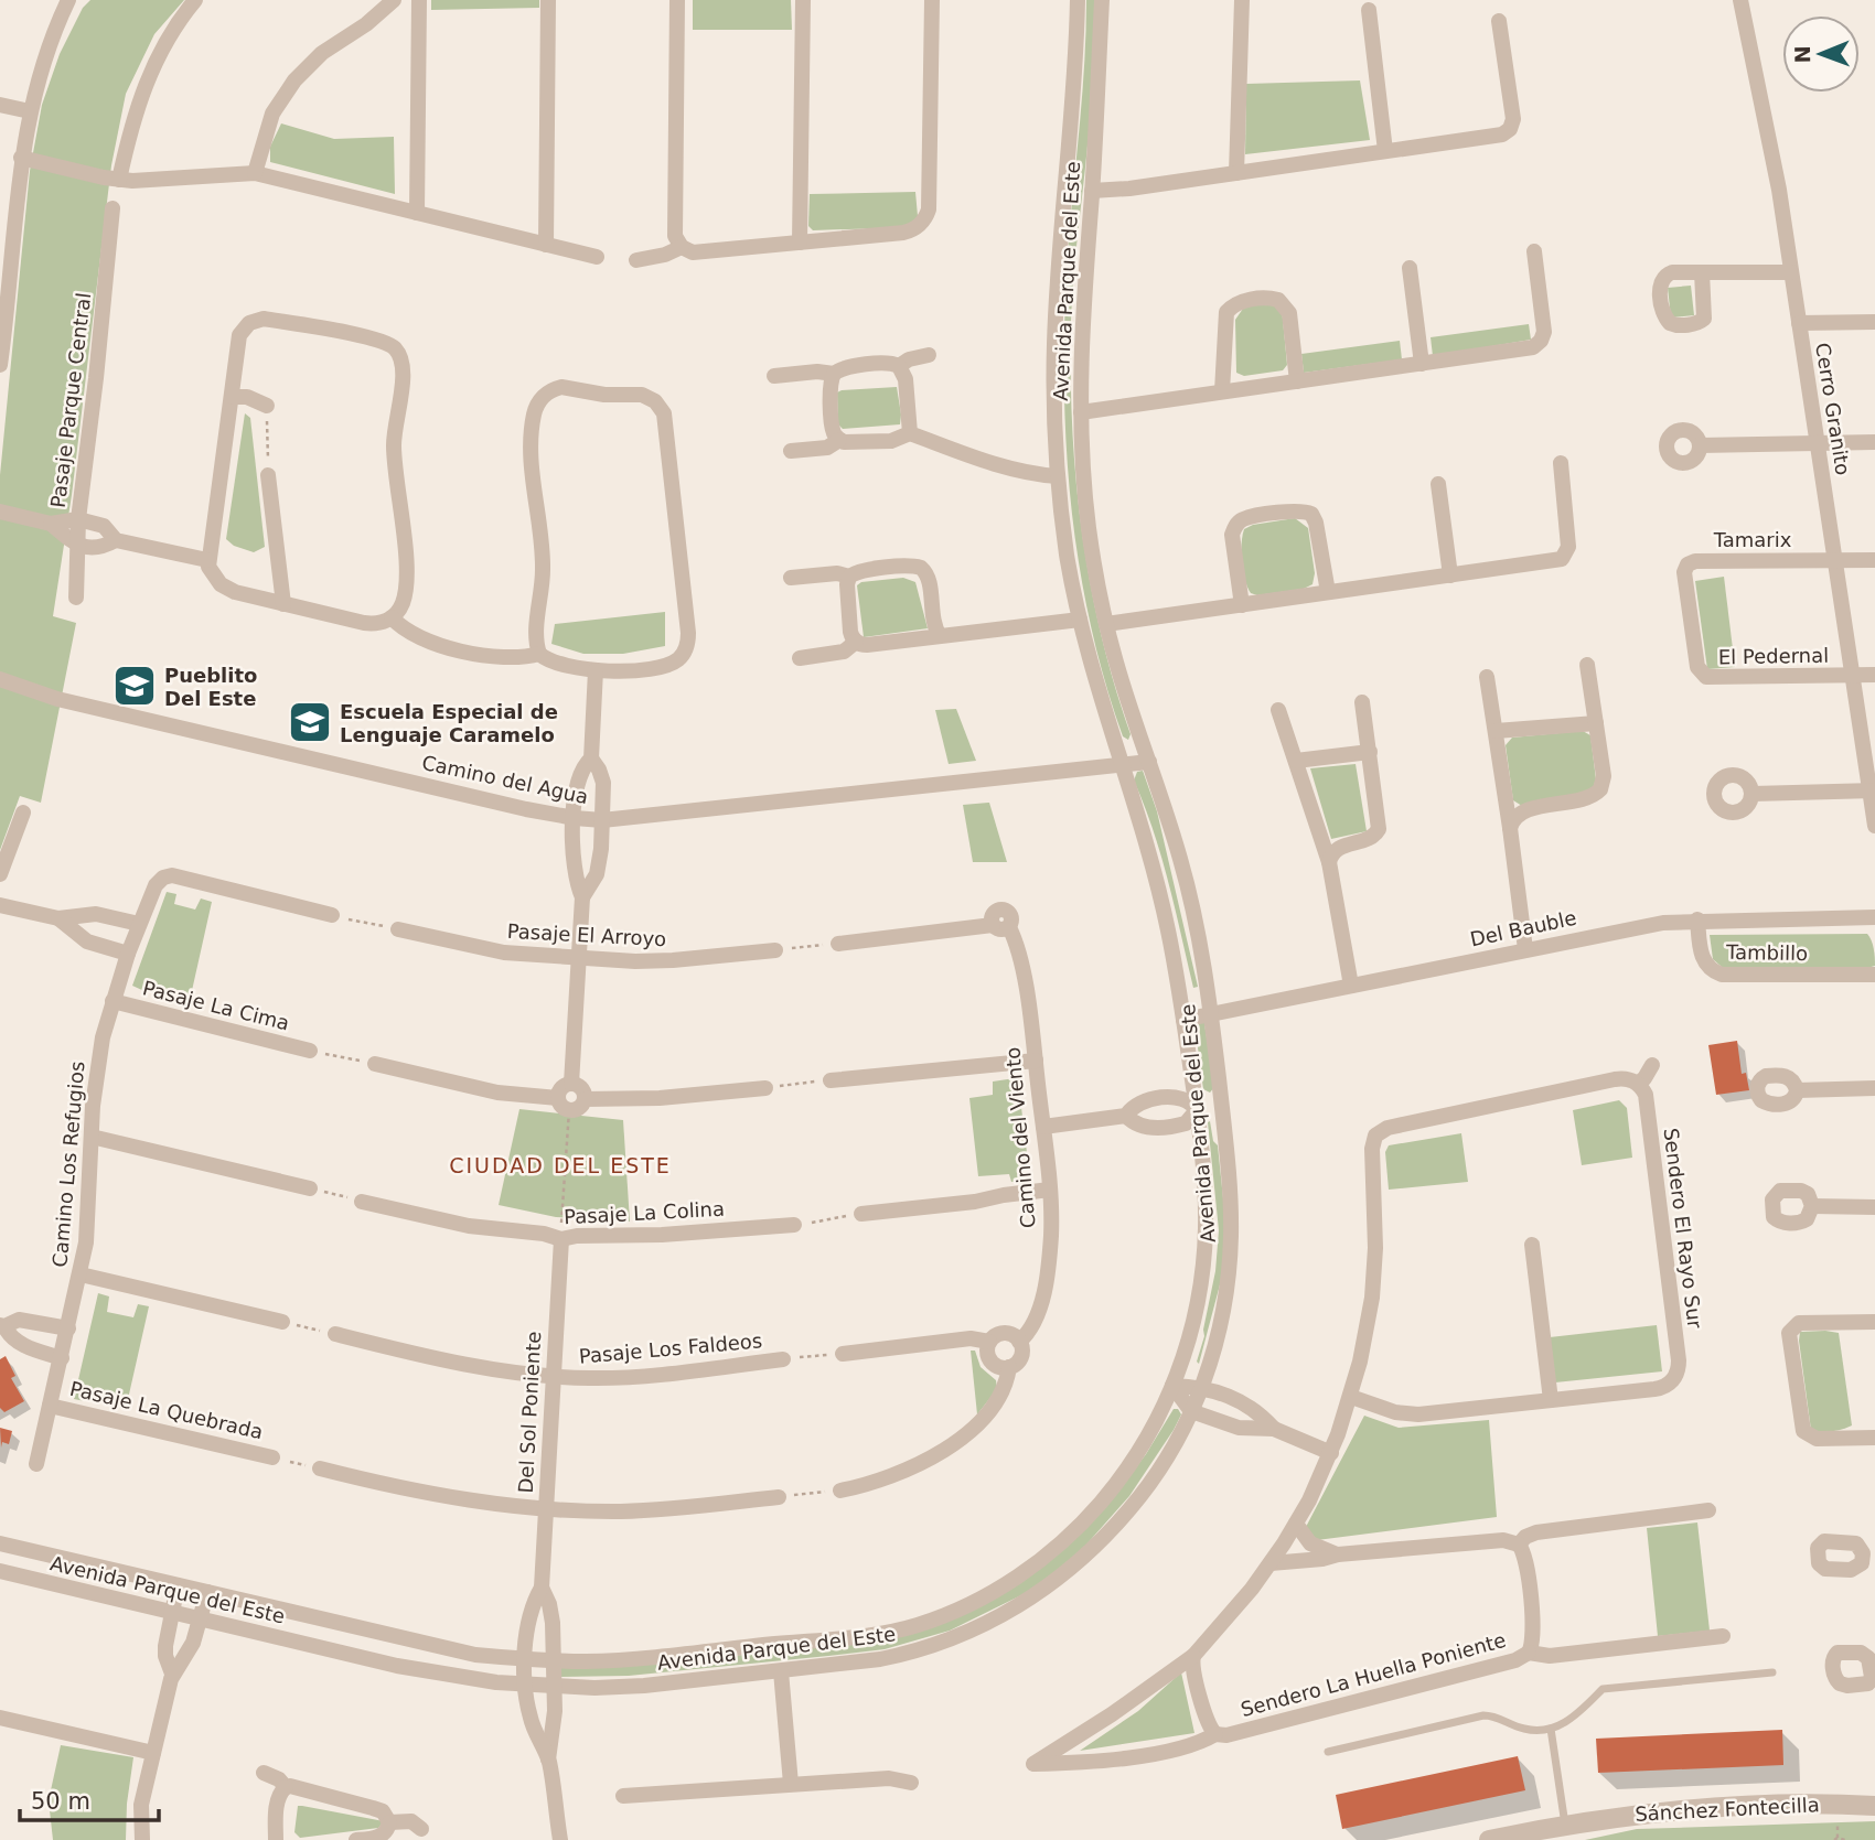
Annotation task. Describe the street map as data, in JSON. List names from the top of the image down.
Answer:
{
  "streets": {
    "street": [
      "Avenida Parque del Este",
      "Pasaje Parque Central",
      "Cerro Granito",
      "Tamarix",
      "El Pedernal",
      "Camino del Agua",
      "Del Bauble",
      "Pasaje El Arroyo",
      "Tambillo",
      "Pasaje La Cima",
      "Camino del Viento",
      "Camino Los Refugios",
      "Pasaje La Colina",
      "Sendero El Rayo Sur",
      "Pasaje Los Faldeos",
      "Pasaje La Quebrada",
      "Del Sol Poniente",
      "Sendero La Huella Poniente",
      "Sánchez Fontecilla"
    ]
  },
  "crossings": [
    ["Avenida Parque del Este", "Camino del Agua"],
    ["Avenida Parque del Este", "Del Bauble"],
    ["Avenida Parque del Este", "Del Sol Poniente"],
    ["Cerro Granito", "Tamarix"],
    ["Cerro Granito", "El Pedernal"],
    ["Tamarix", "El Pedernal"],
    ["Del Bauble", "Tambillo"],
    ["Pasaje La Cima", "Camino Los Refugios"],
    ["Camino Los Refugios", "Pasaje La Quebrada"],
    ["Pasaje La Colina", "Del Sol Poniente"],
    ["Pasaje Los Faldeos", "Del Sol Poniente"]
  ],
  "districts": ["CIUDAD DEL ESTE"],
  "places": {
    "school or university": ["Pueblito Del Este", "Escuela Especial de Lenguaje Caramelo"]
  },
  "scale_bar": "50 m",
  "north": "left"
}
